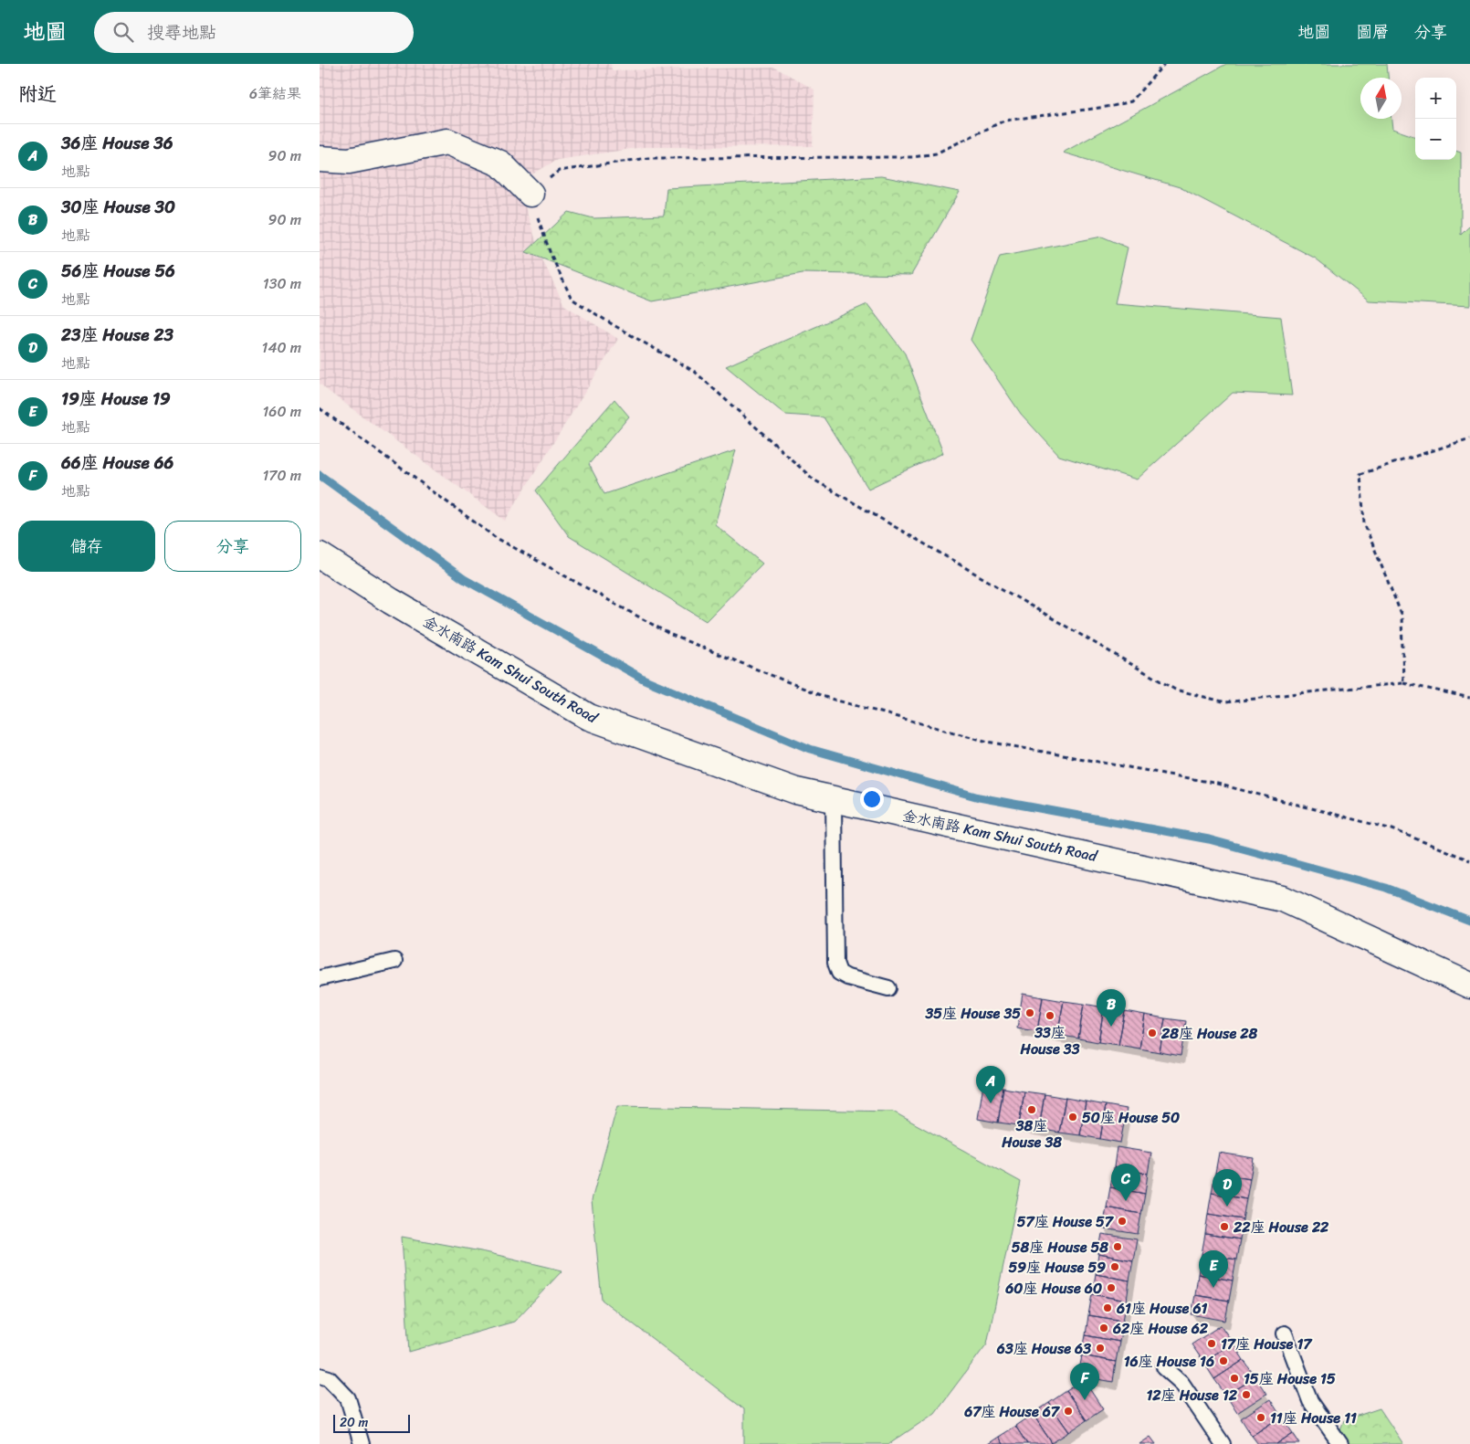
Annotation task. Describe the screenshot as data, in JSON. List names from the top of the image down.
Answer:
{
  "streets": {
    "street": ["金水南路 Kam Shui South Road"]
  },
  "places": [
    "35座 House 35",
    "33座 House 33",
    "28座 House 28",
    "38座 House 38",
    "50座 House 50",
    "57座 House 57",
    "22座 House 22",
    "58座 House 58",
    "59座 House 59",
    "60座 House 60",
    "61座 House 61",
    "62座 House 62",
    "17座 House 17",
    "63座 House 63",
    "16座 House 16",
    "15座 House 15",
    "12座 House 12",
    "67座 House 67",
    "11座 House 11"
  ],
  "scale_bar": "20 m",
  "north": "top",
  "page": {
    "header": "地圖",
    "search": "搜尋地點",
    "nav": ["地圖", "圖層", "分享"],
    "heading": ["附近", "6筆結果"],
    "map_buttons": ["+", "−"],
    "list": [
      {
        "mark": "A",
        "name": "36座 House 36",
        "note": "地點",
        "value": "90 m"
      },
      {
        "mark": "B",
        "name": "30座 House 30",
        "note": "地點",
        "value": "90 m"
      },
      {
        "mark": "C",
        "name": "56座 House 56",
        "note": "地點",
        "value": "130 m"
      },
      {
        "mark": "D",
        "name": "23座 House 23",
        "note": "地點",
        "value": "140 m"
      },
      {
        "mark": "E",
        "name": "19座 House 19",
        "note": "地點",
        "value": "160 m"
      },
      {
        "mark": "F",
        "name": "66座 House 66",
        "note": "地點",
        "value": "170 m"
      }
    ],
    "buttons": ["儲存", "分享"],
    "pins": [
      "B",
      "A",
      "C",
      "D",
      "E",
      "F"
    ],
    "scale": "20 m"
  }
}
